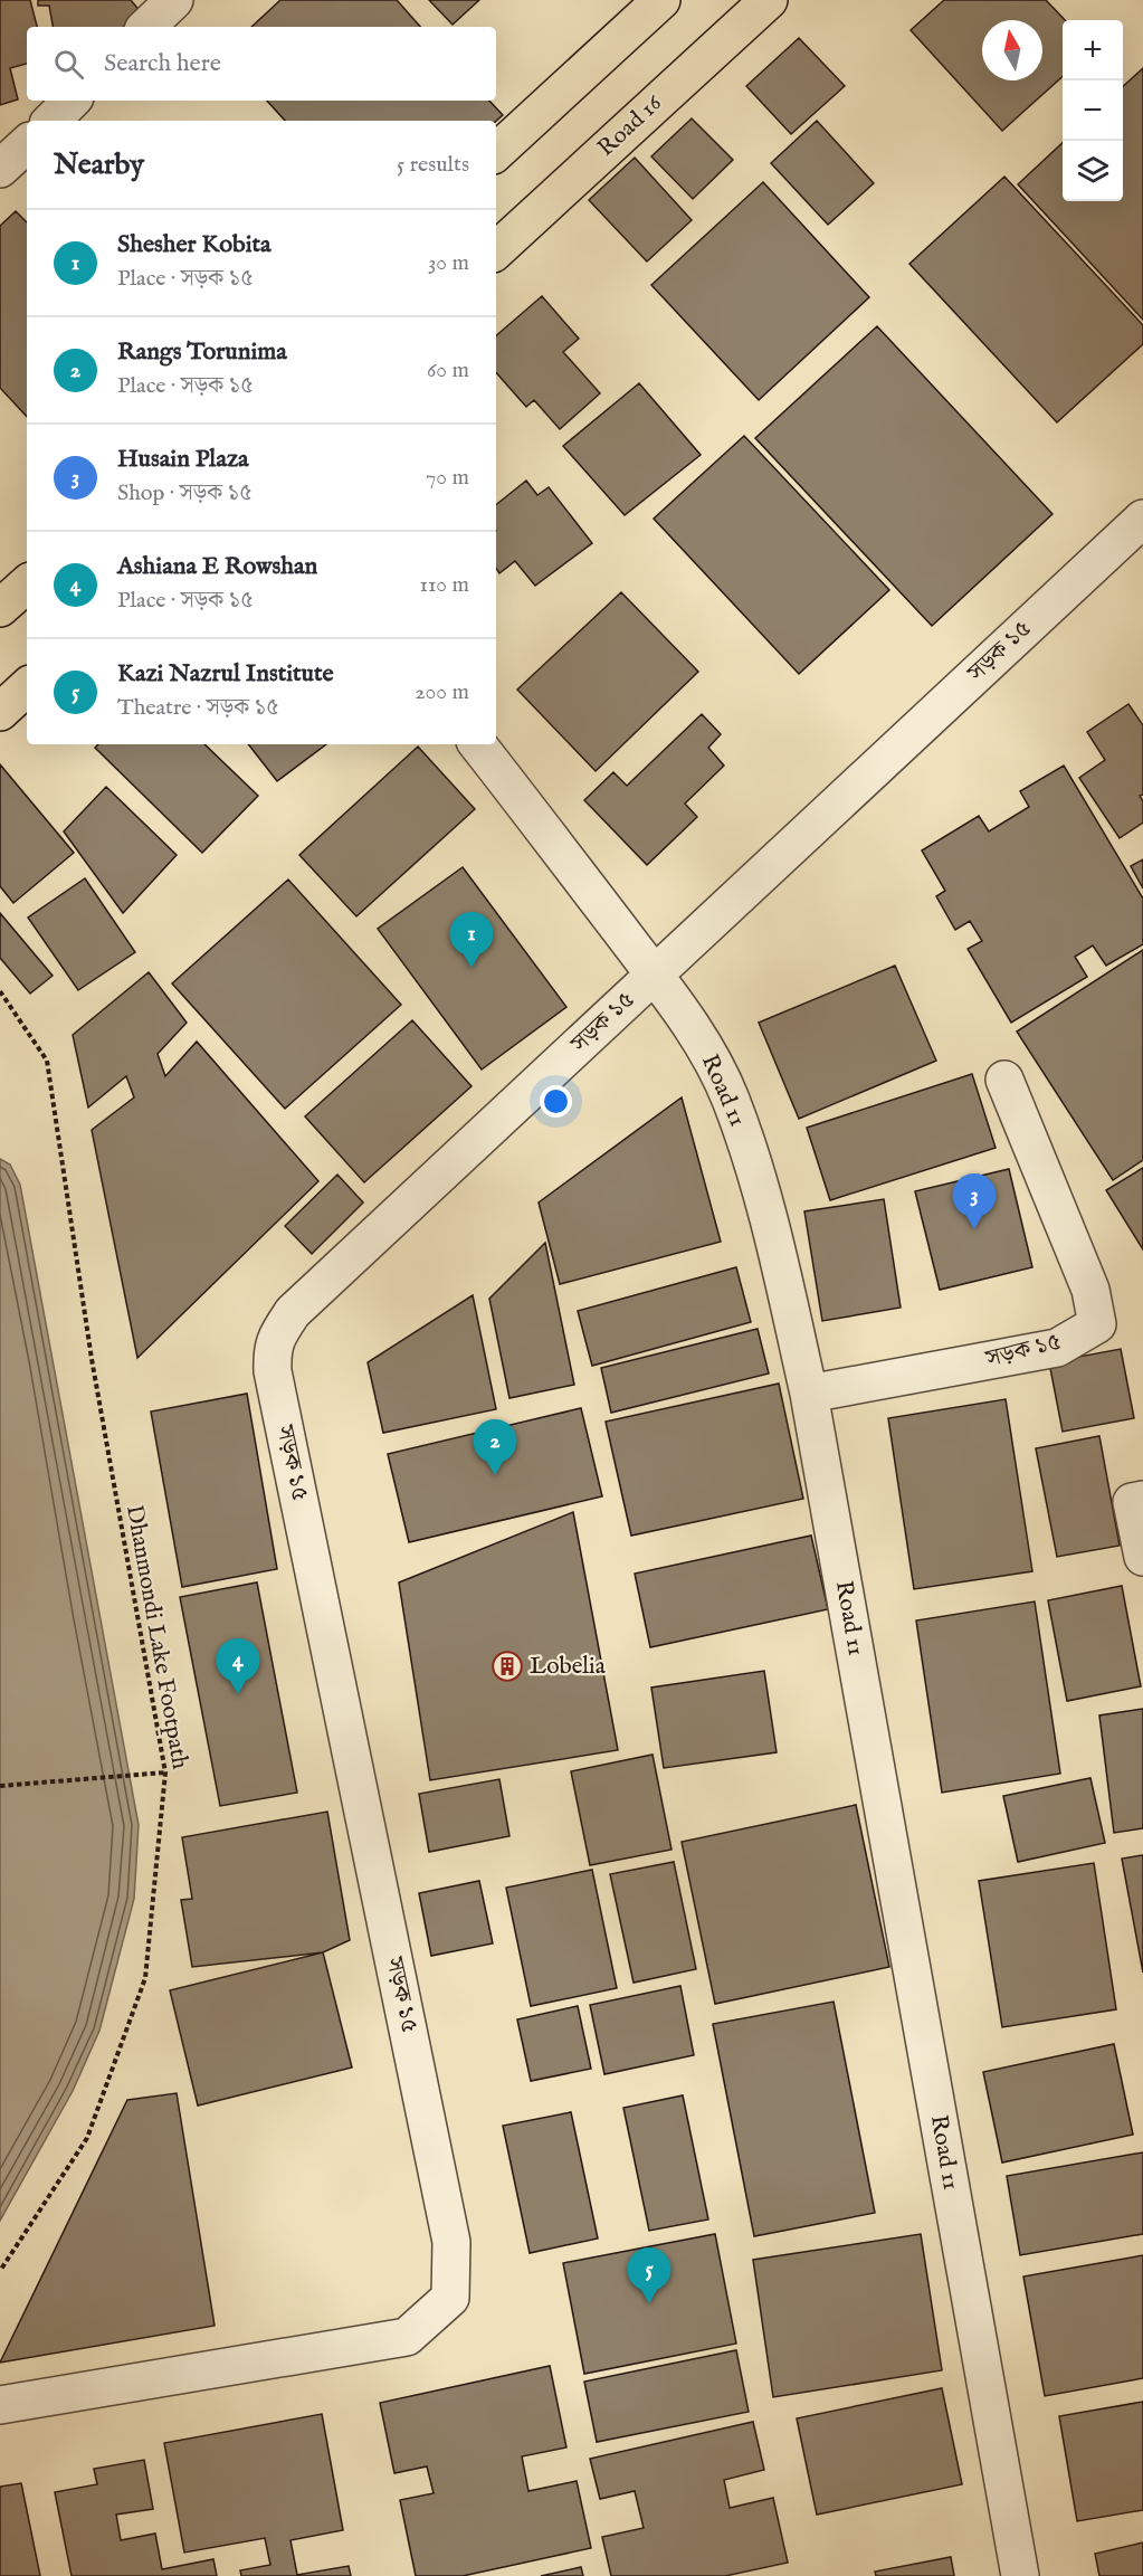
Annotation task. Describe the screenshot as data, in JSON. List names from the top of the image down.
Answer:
{
  "streets": {
    "main road": ["Road 16"],
    "street": ["সড়ক ১৫", "Road 11"],
    "path": ["Dhanmondi Lake Footpath"]
  },
  "crossings": [
    ["সড়ক ১৫", "Road 11"]
  ],
  "places": {
    "building": ["Lobelia"]
  },
  "north": "top",
  "page": {
    "map_buttons": ["+", "−"],
    "search": "Search here",
    "heading": ["Nearby", "5 results"],
    "list": [
      {
        "mark": "1",
        "name": "Shesher Kobita",
        "note": "Place · সড়ক ১৫",
        "value": "30 m"
      },
      {
        "mark": "2",
        "name": "Rangs Torunima",
        "note": "Place · সড়ক ১৫",
        "value": "60 m"
      },
      {
        "mark": "3",
        "name": "Husain Plaza",
        "note": "Shop · সড়ক ১৫",
        "value": "70 m"
      },
      {
        "mark": "4",
        "name": "Ashiana E Rowshan",
        "note": "Place · সড়ক ১৫",
        "value": "110 m"
      },
      {
        "mark": "5",
        "name": "Kazi Nazrul Institute",
        "note": "Theatre · সড়ক ১৫",
        "value": "200 m"
      }
    ],
    "pins": [
      "1",
      "3",
      "2",
      "4",
      "5"
    ]
  }
}
